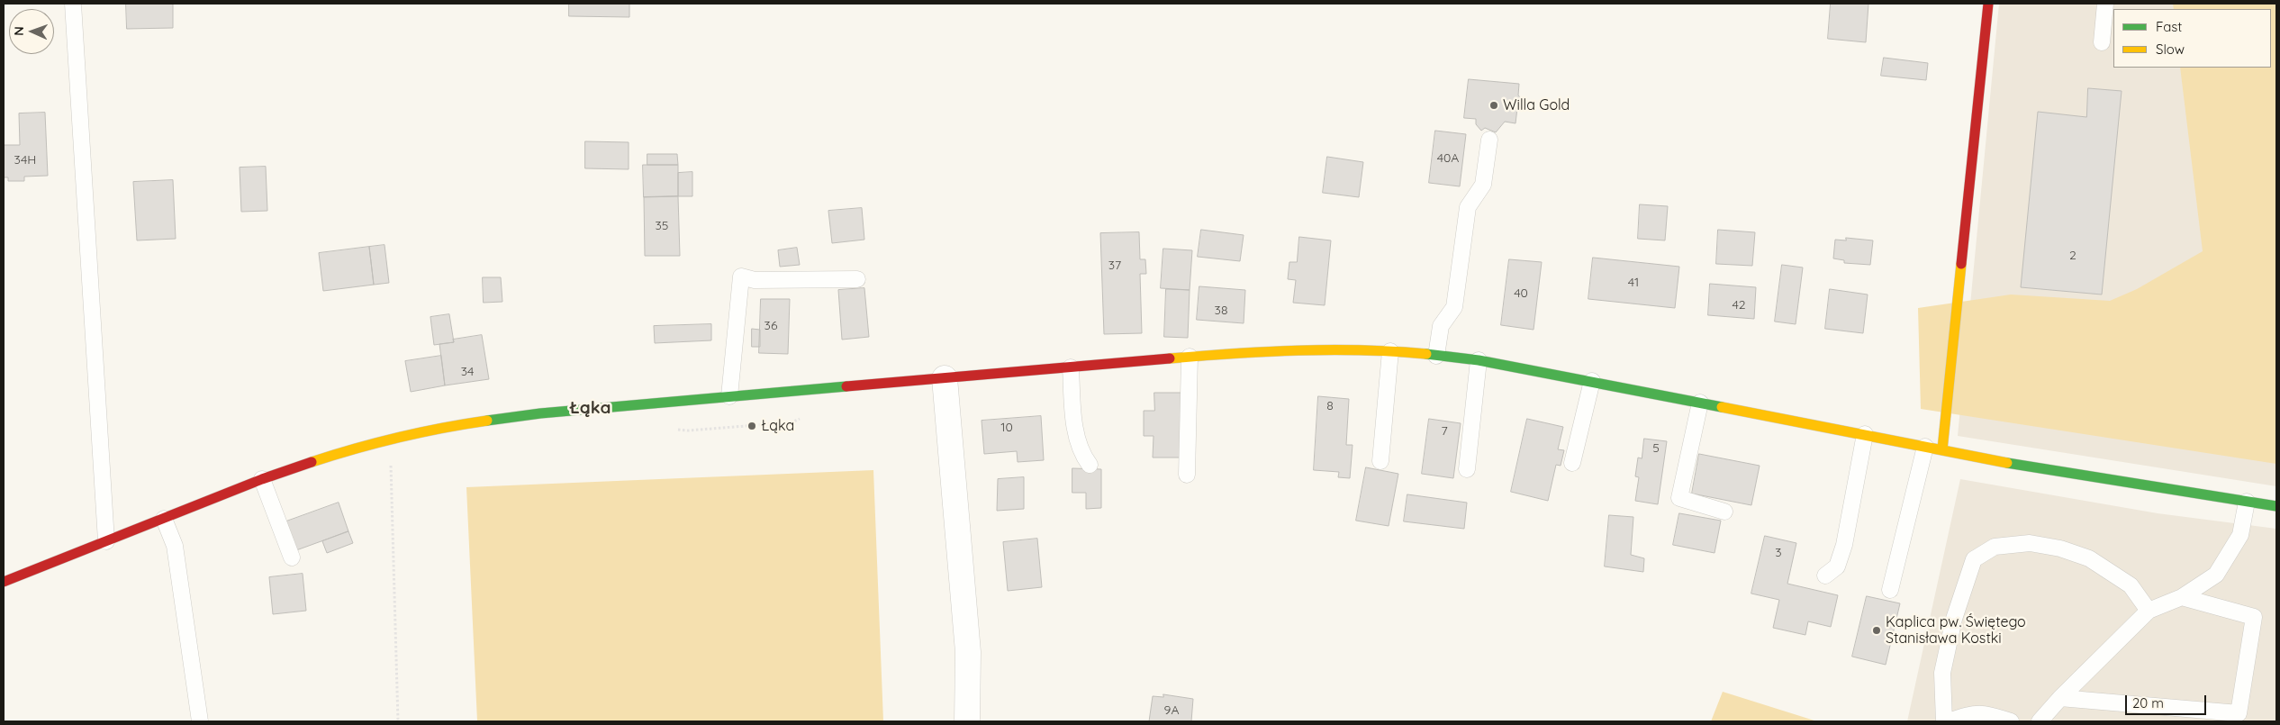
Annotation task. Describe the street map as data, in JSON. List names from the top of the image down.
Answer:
{
  "districts": ["Łąka"],
  "places": ["Willa Gold", "Łąka", "Kaplica pw. Świętego Stanisława Kostki"],
  "house_numbers": [
    "40A",
    "34H",
    "35",
    "2",
    "37",
    "41",
    "40",
    "42",
    "38",
    "36",
    "34",
    "8",
    "10",
    "7",
    "5",
    "3",
    "9A"
  ],
  "legend": ["Fast", "Slow"],
  "scale_bar": "20 m",
  "north": "left"
}
